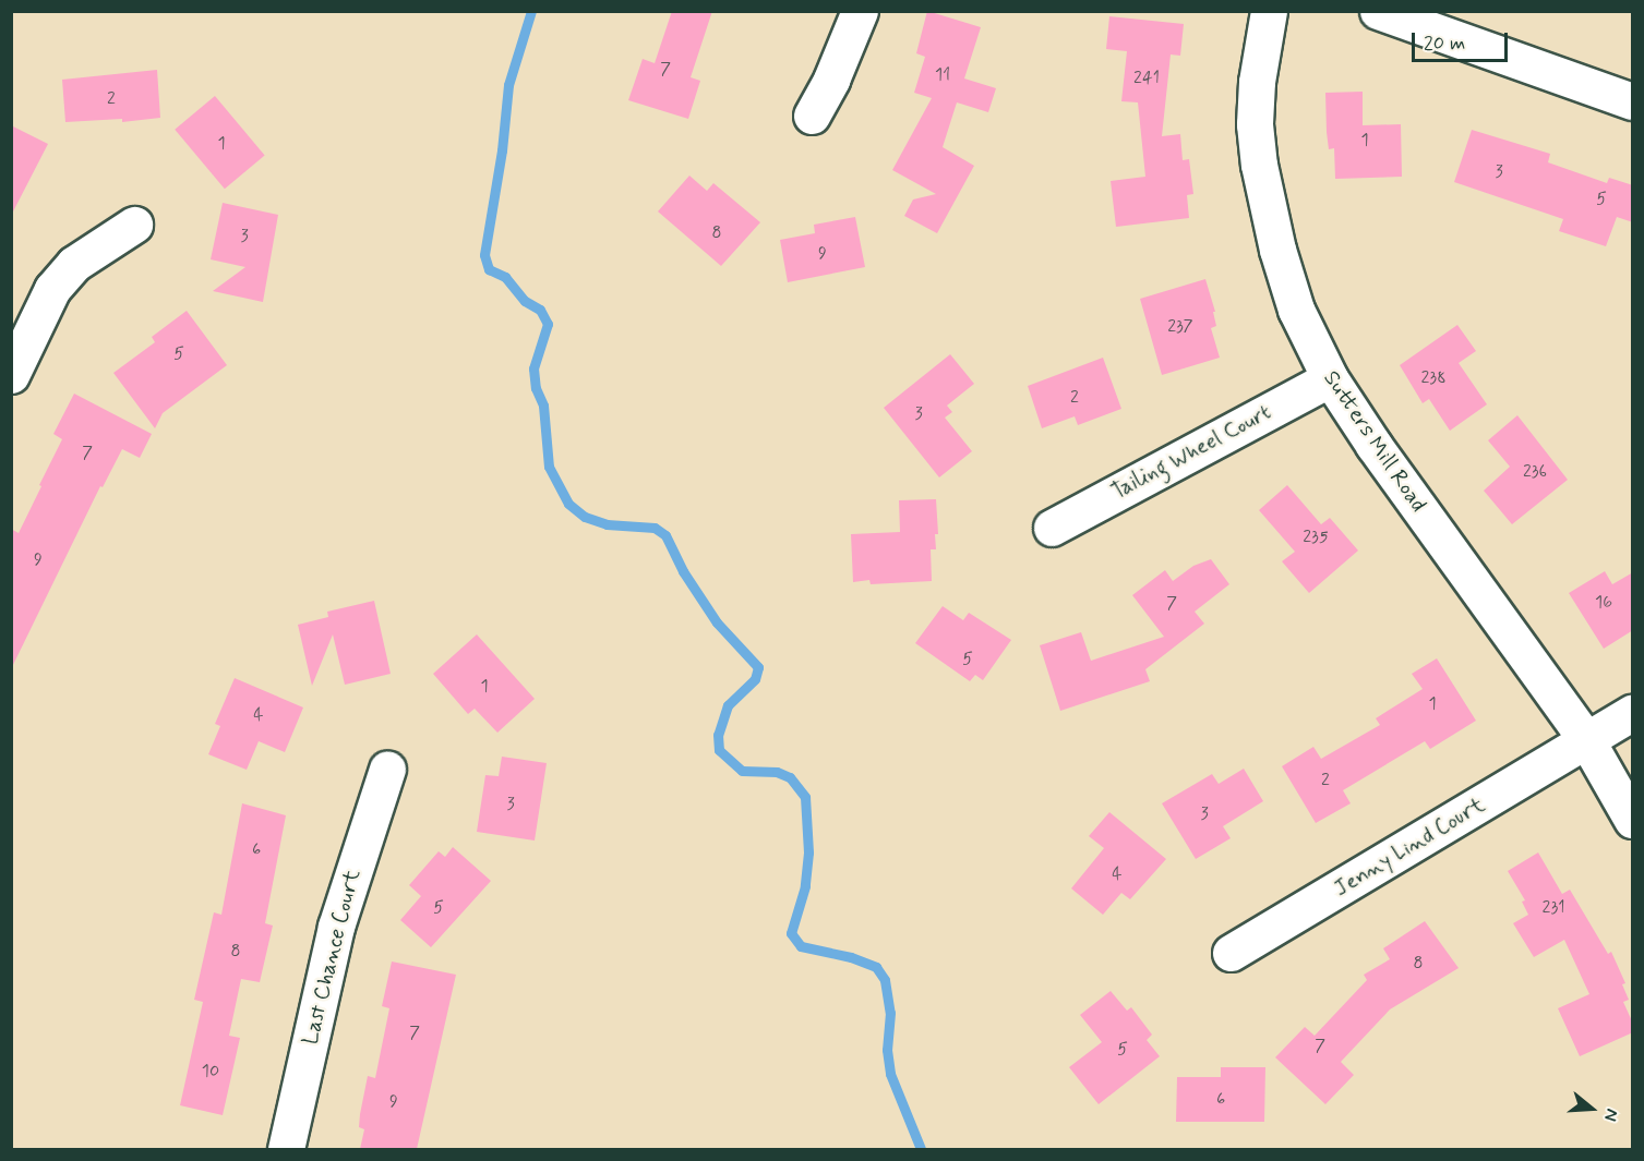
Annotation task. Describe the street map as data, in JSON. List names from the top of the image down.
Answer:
{
  "streets": {
    "street": [
      "Sutters Mill Road",
      "Tailing Wheel Court",
      "Jenny Lind Court",
      "Last Chance Court"
    ]
  },
  "crossings": [
    ["Sutters Mill Road", "Tailing Wheel Court"],
    ["Sutters Mill Road", "Jenny Lind Court"]
  ],
  "house_numbers": [
    "7",
    "11",
    "241",
    "2",
    "1",
    "1",
    "3",
    "5",
    "8",
    "3",
    "9",
    "237",
    "5",
    "238",
    "2",
    "3",
    "7",
    "236",
    "235",
    "9",
    "16",
    "7",
    "5",
    "1",
    "1",
    "4",
    "2",
    "3",
    "3",
    "6",
    "4",
    "5",
    "231",
    "8",
    "8",
    "7",
    "7",
    "5",
    "10",
    "6",
    "9"
  ],
  "scale_bar": "20 m",
  "north": "right"
}
